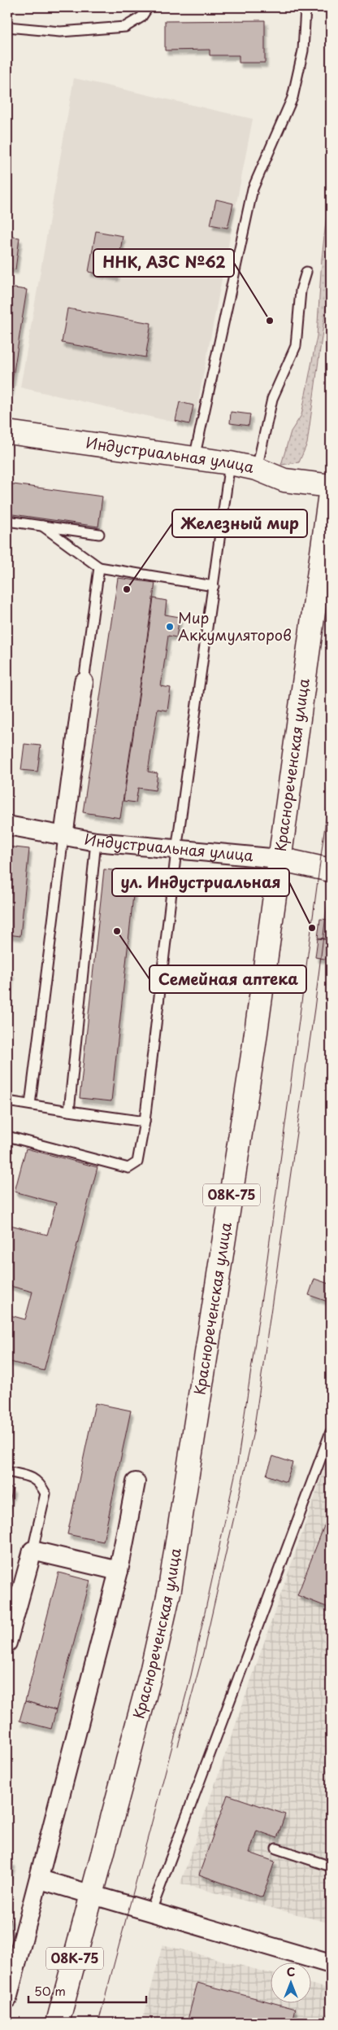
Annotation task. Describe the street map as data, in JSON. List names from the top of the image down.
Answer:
{
  "streets": {
    "main road": ["Индустриальная улица", "Краснореченская улица", "08К-75"]
  },
  "crossings": [
    ["Индустриальная улица", "Краснореченская улица"]
  ],
  "places": [
    "ННК, АЗС №62",
    "Железный мир",
    "Мир Аккумуляторов",
    "ул. Индустриальная",
    "Семейная аптека"
  ],
  "scale_bar": "50 m",
  "north": "top"
}
